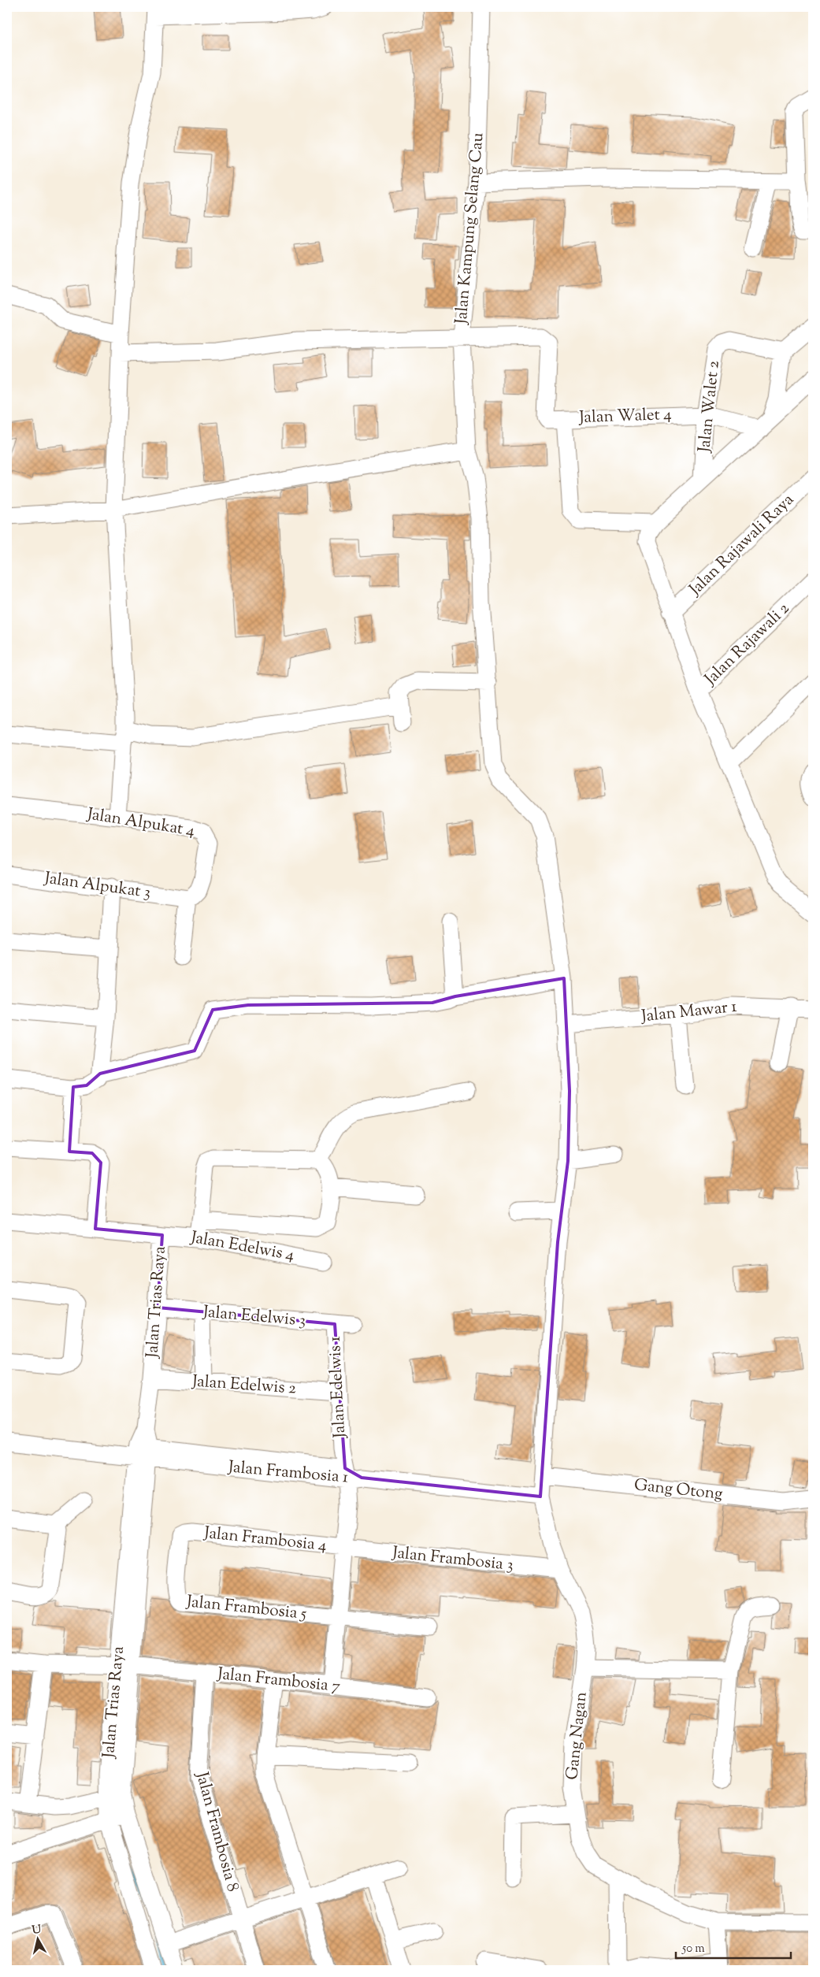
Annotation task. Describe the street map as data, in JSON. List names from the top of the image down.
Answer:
{
  "streets": {
    "street": [
      "Jalan Kampung Selang Cau",
      "Jalan Walet 2",
      "Jalan Walet 4",
      "Jalan Rajawali Raya",
      "Jalan Rajawali 2",
      "Jalan Alpukat 4",
      "Jalan Alpukat 3",
      "Jalan Mawar 1",
      "Jalan Edelwis 4",
      "Jalan Trias Raya",
      "Jalan Edelwis 3",
      "Jalan Edelwis 2",
      "Jalan Edelwis 1",
      "Jalan Frambosia 1",
      "Gang Otong",
      "Jalan Frambosia 4",
      "Jalan Frambosia 3",
      "Jalan Frambosia 5",
      "Jalan Frambosia 7",
      "Gang Nagan",
      "Jalan Frambosia 8"
    ]
  },
  "crossings": [
    ["Jalan Kampung Selang Cau", "Jalan Walet 4"],
    ["Jalan Kampung Selang Cau", "Gang Nagan"],
    ["Jalan Walet 2", "Jalan Walet 4"],
    ["Jalan Alpukat 4", "Jalan Alpukat 3"],
    ["Jalan Mawar 1", "Gang Nagan"],
    ["Jalan Edelwis 4", "Jalan Trias Raya"],
    ["Jalan Trias Raya", "Jalan Edelwis 3"],
    ["Jalan Trias Raya", "Jalan Edelwis 2"],
    ["Jalan Trias Raya", "Jalan Frambosia 1"],
    ["Jalan Trias Raya", "Jalan Frambosia 7"],
    ["Jalan Edelwis 3", "Jalan Edelwis 1"],
    ["Jalan Edelwis 2", "Jalan Edelwis 1"],
    ["Jalan Edelwis 1", "Jalan Frambosia 1"],
    ["Jalan Edelwis 1", "Jalan Frambosia 4"],
    ["Jalan Edelwis 1", "Jalan Frambosia 3"],
    ["Jalan Edelwis 1", "Jalan Frambosia 5"],
    ["Jalan Edelwis 1", "Jalan Frambosia 7"],
    ["Jalan Frambosia 1", "Gang Nagan"],
    ["Gang Otong", "Gang Nagan"],
    ["Jalan Frambosia 4", "Jalan Frambosia 3"],
    ["Jalan Frambosia 4", "Jalan Frambosia 5"],
    ["Jalan Frambosia 3", "Gang Nagan"],
    ["Jalan Frambosia 7", "Jalan Frambosia 8"]
  ],
  "scale_bar": "50 m",
  "north": "top"
}
